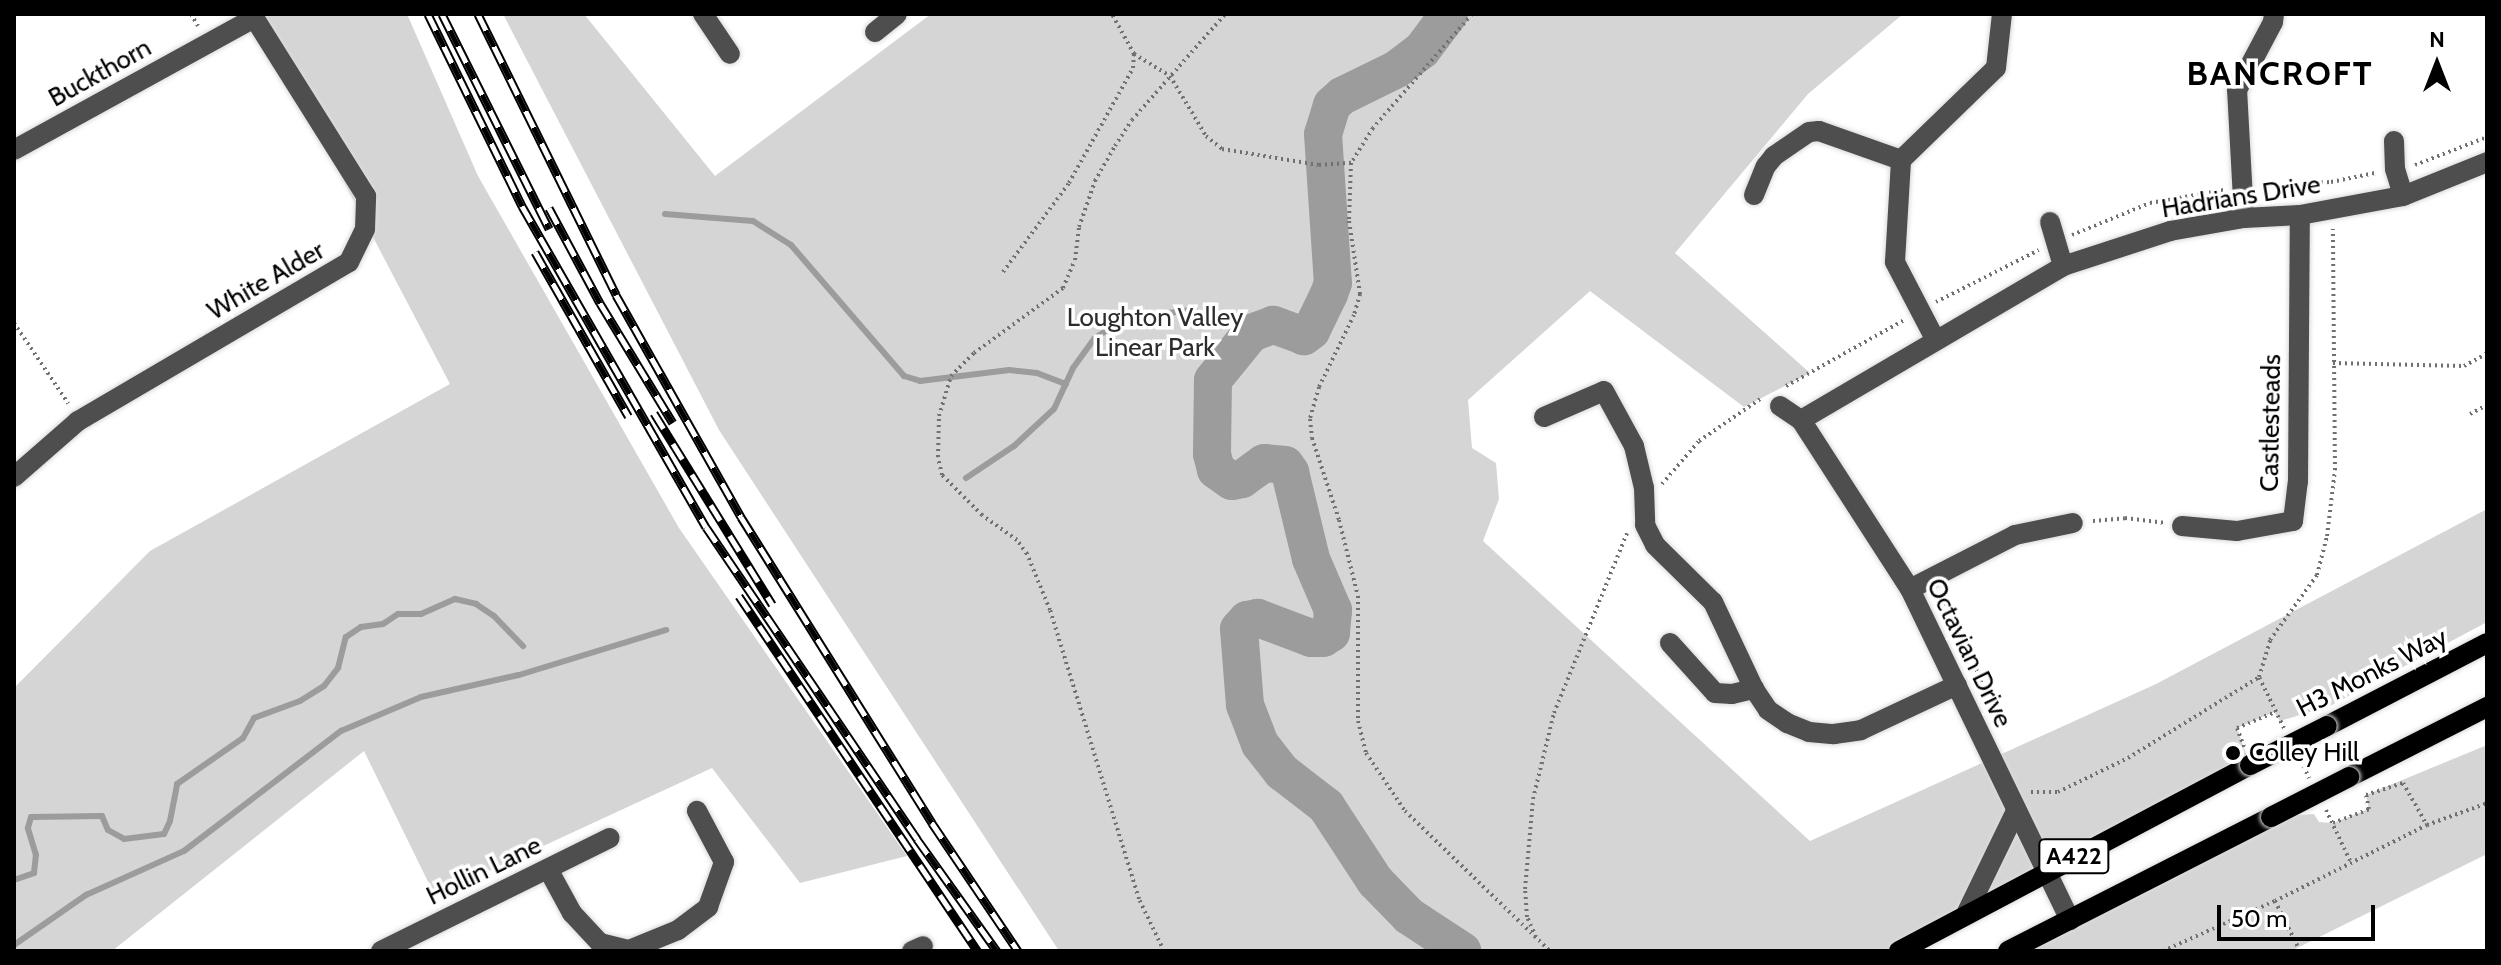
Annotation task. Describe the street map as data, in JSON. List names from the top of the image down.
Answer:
{
  "streets": {
    "main road": ["H3 Monks Way", "A422"],
    "street": [
      "Buckthorn",
      "Hadrians Drive",
      "White Alder",
      "Castlesteads",
      "Octavian Drive",
      "Hollin Lane"
    ]
  },
  "crossings": [
    ["Buckthorn", "White Alder"],
    ["Hadrians Drive", "Castlesteads"],
    ["Hadrians Drive", "Octavian Drive"],
    ["Octavian Drive", "H3 Monks Way"],
    ["Octavian Drive", "A422"]
  ],
  "districts": ["BANCROFT"],
  "parks": ["Loughton Valley Linear Park"],
  "places": ["Colley Hill"],
  "scale_bar": "50 m",
  "north": "top"
}
